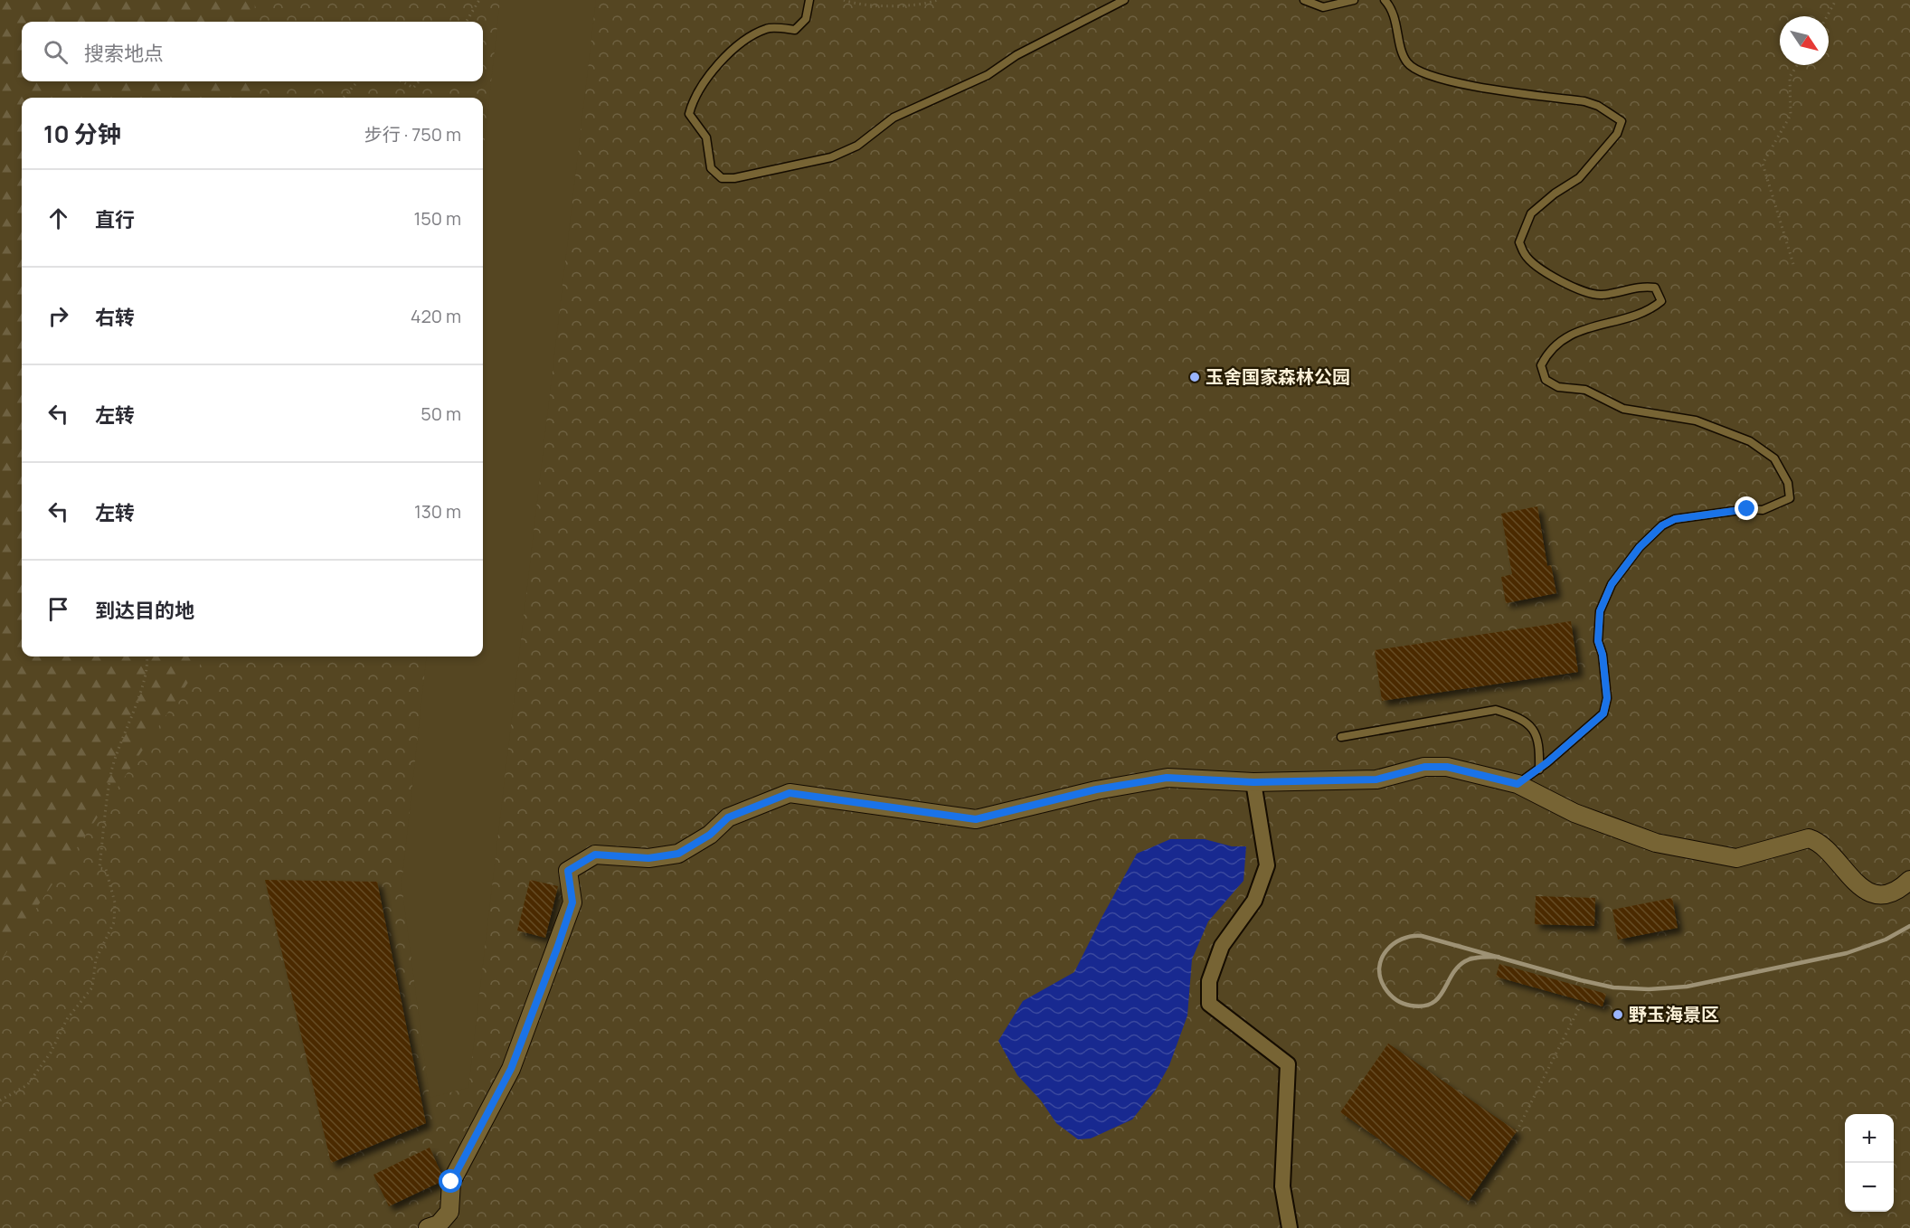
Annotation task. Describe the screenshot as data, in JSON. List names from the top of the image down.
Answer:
{
  "places": ["玉舍国家森林公园", "野玉海景区"],
  "north": "bottom right",
  "page": {
    "search": "搜索地点",
    "heading": ["10 分钟", "步行 · 750 m"],
    "list": [
      ["直行", "150 m"],
      ["右转", "420 m"],
      ["左转", "50 m"],
      ["左转", "130 m"],
      "到达目的地"
    ],
    "map_buttons": ["+", "−"]
  }
}
